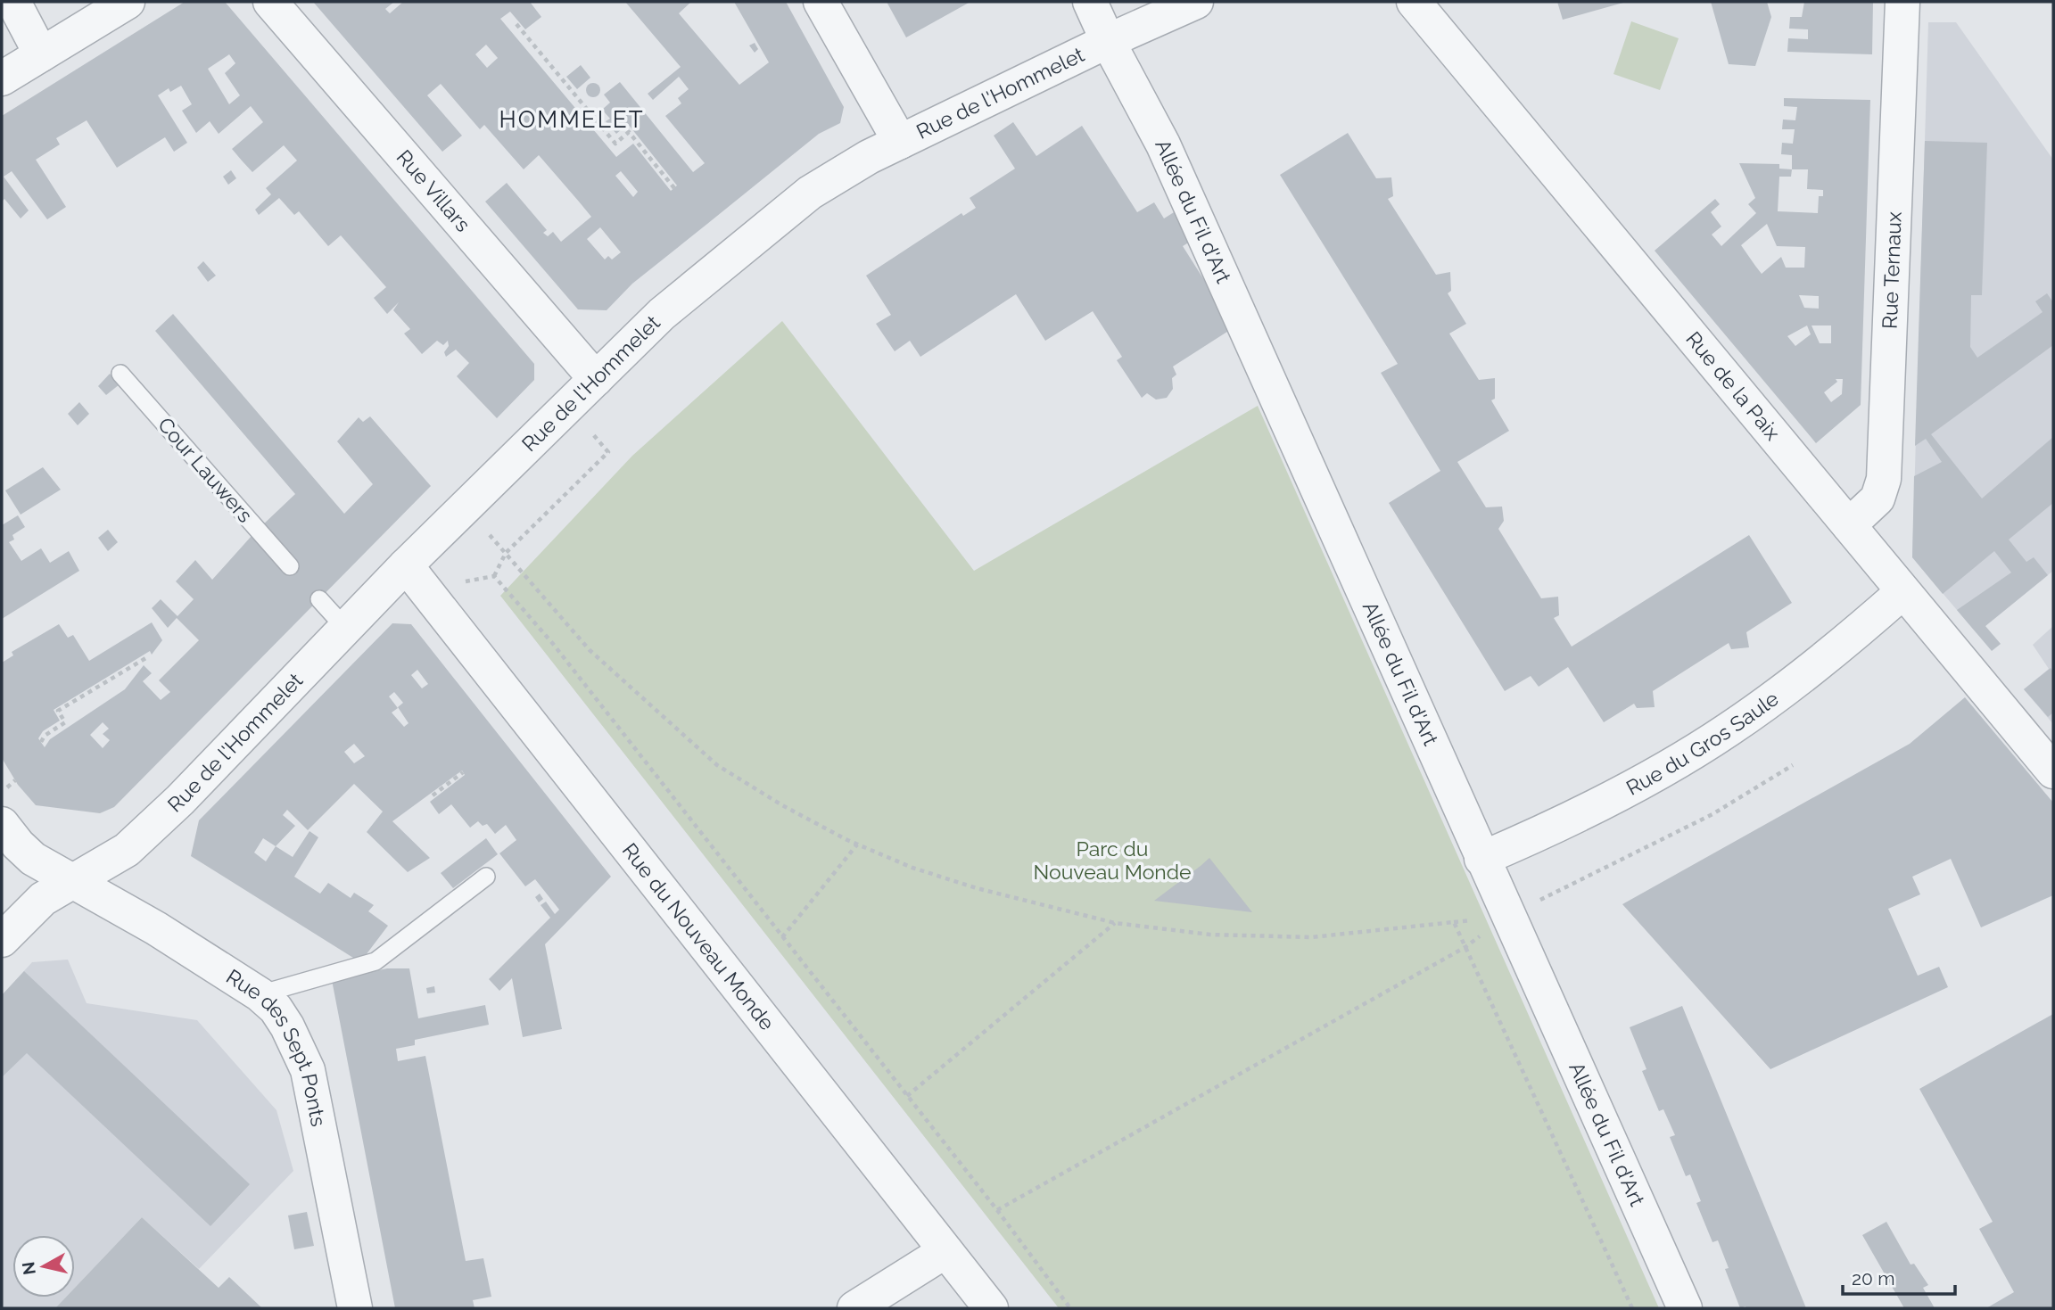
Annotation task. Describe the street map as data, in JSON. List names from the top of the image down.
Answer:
{
  "streets": {
    "street": [
      "Rue de l'Hommelet",
      "Rue Villars",
      "Allée du Fil d'Art",
      "Rue Ternaux",
      "Rue de la Paix",
      "Rue du Gros Saule",
      "Rue du Nouveau Monde",
      "Rue des Sept Ponts"
    ],
    "lane": ["Cour Lauwers"]
  },
  "crossings": [
    ["Rue de l'Hommelet", "Rue Villars"],
    ["Rue de l'Hommelet", "Allée du Fil d'Art"],
    ["Rue de l'Hommelet", "Rue du Nouveau Monde"],
    ["Rue de l'Hommelet", "Rue des Sept Ponts"],
    ["Allée du Fil d'Art", "Rue du Gros Saule"],
    ["Rue Ternaux", "Rue de la Paix"],
    ["Rue de la Paix", "Rue du Gros Saule"]
  ],
  "districts": ["HOMMELET"],
  "parks": ["Parc du Nouveau Monde"],
  "scale_bar": "20 m",
  "north": "left"
}
